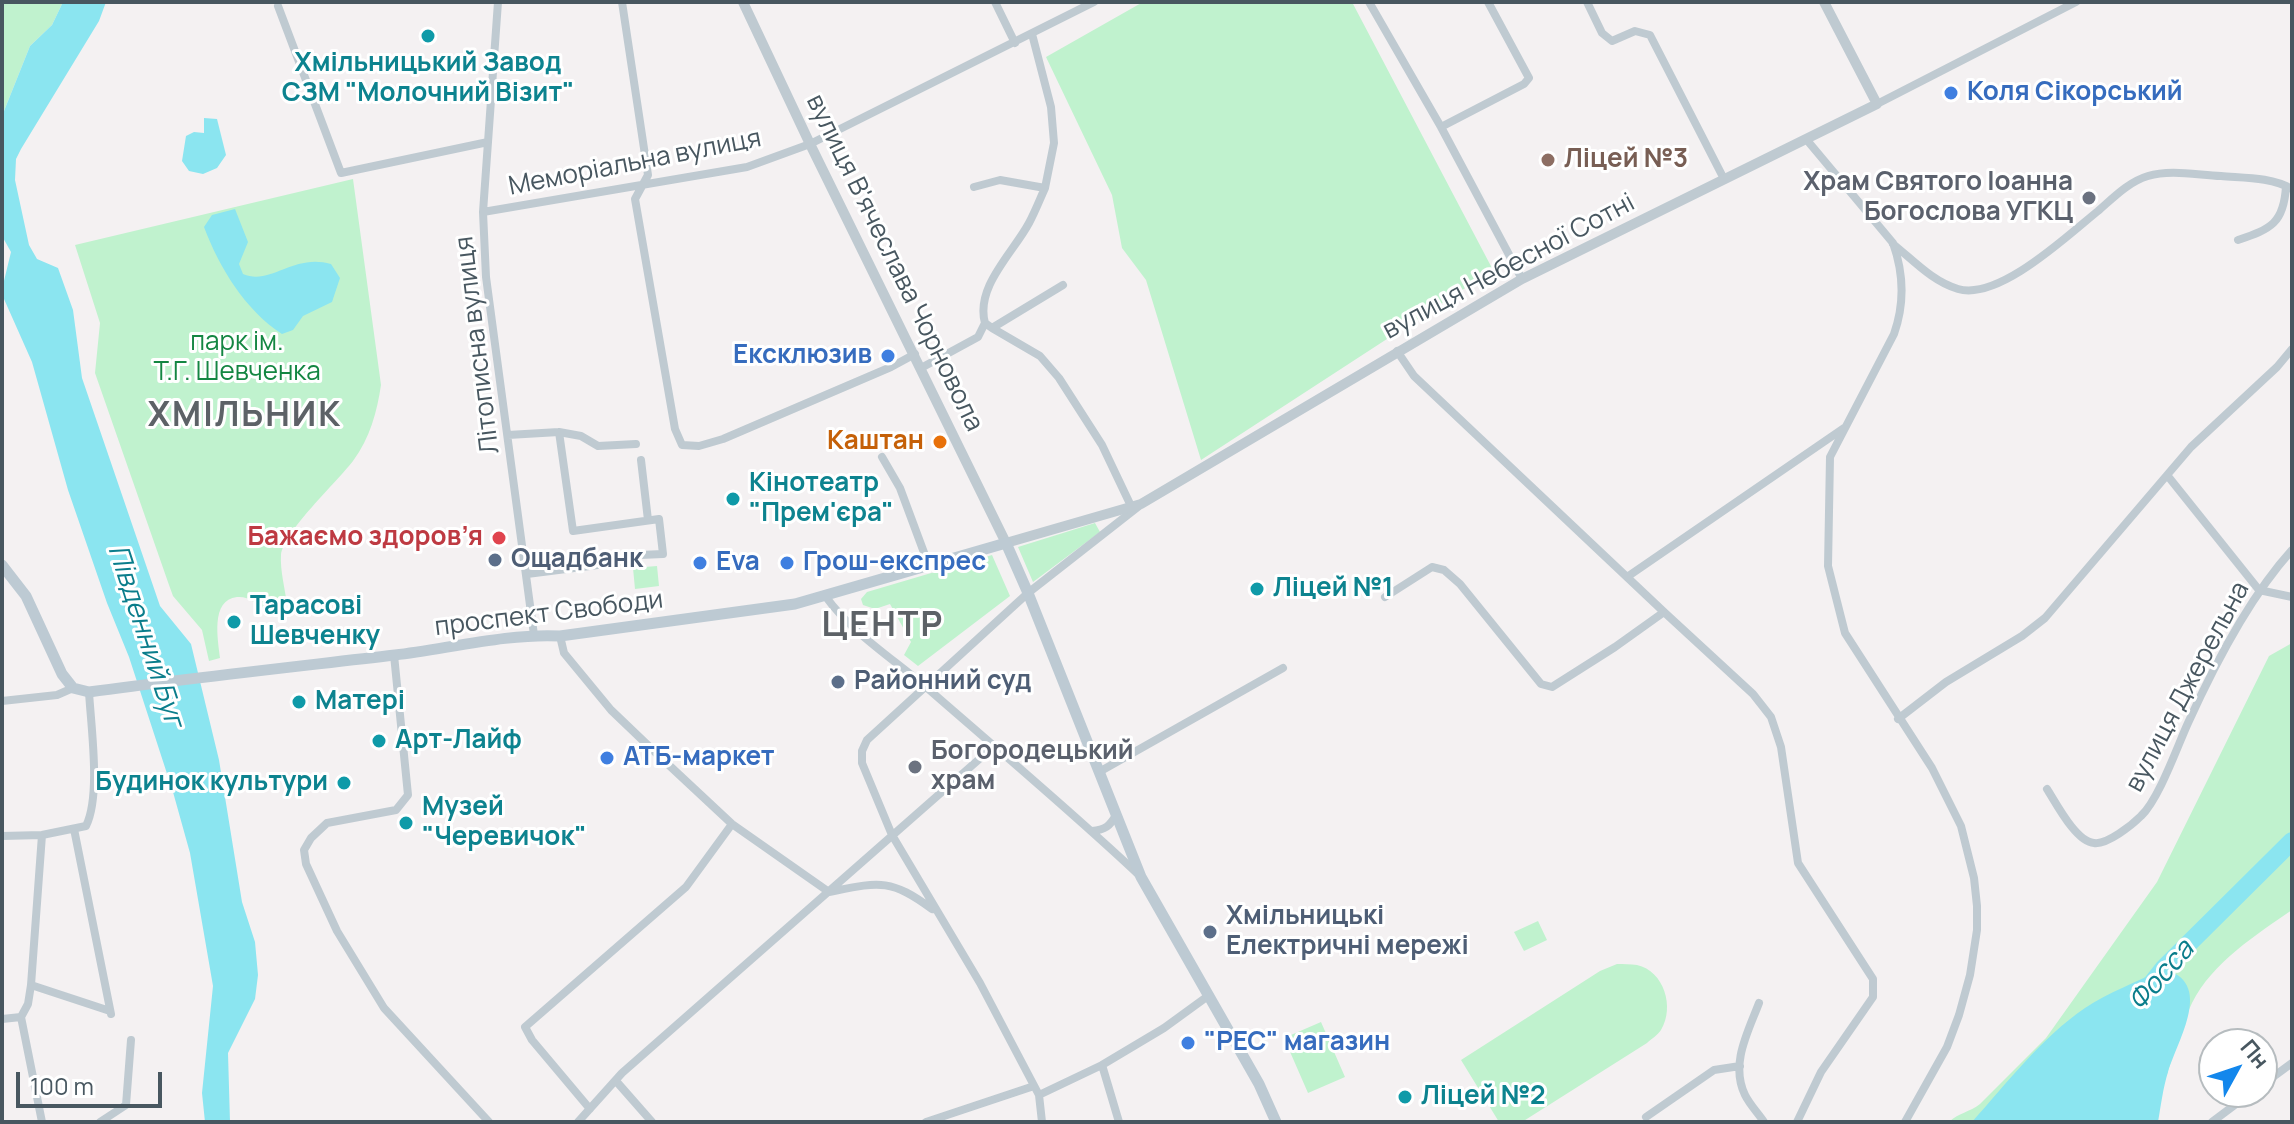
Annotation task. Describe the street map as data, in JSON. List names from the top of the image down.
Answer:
{
  "streets": {
    "main road": ["проспект Свободи"],
    "street": [
      "Меморіальна вулиця",
      "вулиця В'ячеслава Чорновола",
      "вулиця Небесної Сотні",
      "Літописна вулиця",
      "вулиця Джерельна"
    ]
  },
  "crossings": [
    ["Меморіальна вулиця", "вулиця В'ячеслава Чорновола"],
    ["Меморіальна вулиця", "Літописна вулиця"],
    ["вулиця В'ячеслава Чорновола", "вулиця Небесної Сотні"],
    ["вулиця В'ячеслава Чорновола", "проспект Свободи"],
    ["вулиця Небесної Сотні", "проспект Свободи"],
    ["Літописна вулиця", "проспект Свободи"]
  ],
  "districts": ["ХМІЛЬНИК", "ЦЕНТР"],
  "water": ["Південний Буг", "Фосса"],
  "parks": ["парк ім. Т.Г. Шевченка"],
  "places": [
    "Хмільницький Завод СЗМ \"Молочний Візит\"",
    "Коля Сікорський",
    "Ліцей №3",
    "Храм Святого Іоанна Богослова УГКЦ",
    "Ексклюзив",
    "Каштан",
    "Кінотеатр \"Прем'єра\"",
    "Бажаємо здоров’я",
    "Ощадбанк",
    "Eva",
    "Грош-експрес",
    "Ліцей №1",
    "Тарасові Шевченку",
    "Районний суд",
    "Матері",
    "Арт-Лайф",
    "АТБ-маркет",
    "Богородецький храм",
    "Будинок культури",
    "Музей \"Черевичок\"",
    "Хмільницькі Електричні мережі",
    "\"РЕС\" магазин",
    "Ліцей №2"
  ],
  "scale_bar": "100 m",
  "north": "top right"
}
